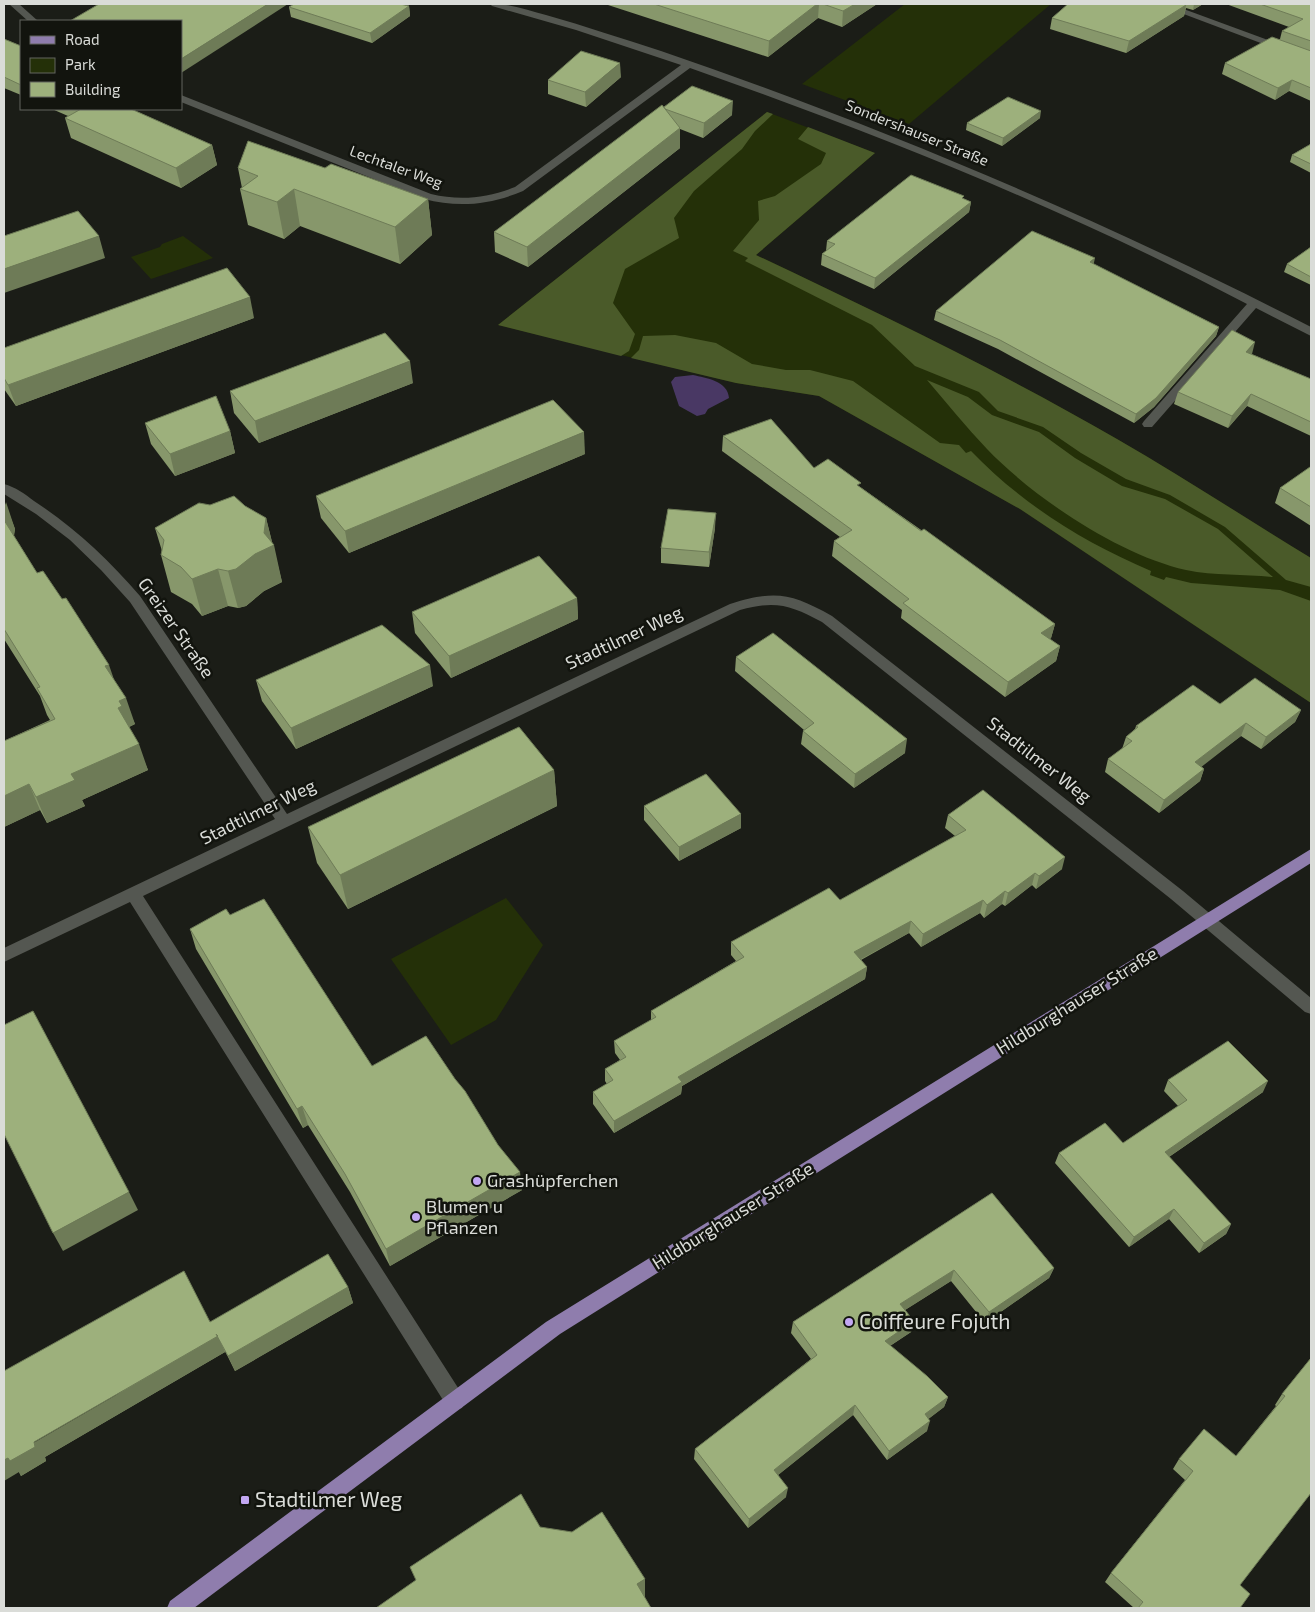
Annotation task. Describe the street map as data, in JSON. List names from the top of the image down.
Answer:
{
  "streets": {
    "main road": ["Hildburghauser Straße"],
    "street": [
      "Sondershauser Straße",
      "Lechtaler Weg",
      "Greizer Straße",
      "Stadtilmer Weg"
    ]
  },
  "crossings": [
    ["Sondershauser Straße", "Lechtaler Weg"],
    ["Greizer Straße", "Stadtilmer Weg"],
    ["Stadtilmer Weg", "Hildburghauser Straße"]
  ],
  "places": {
    "other": ["Grashüpferchen", "Blumen u Pflanzen", "Coiffeure Fojuth"],
    "transit": ["Stadtilmer Weg"]
  },
  "legend": ["Road", "Park", "Building"]
}
